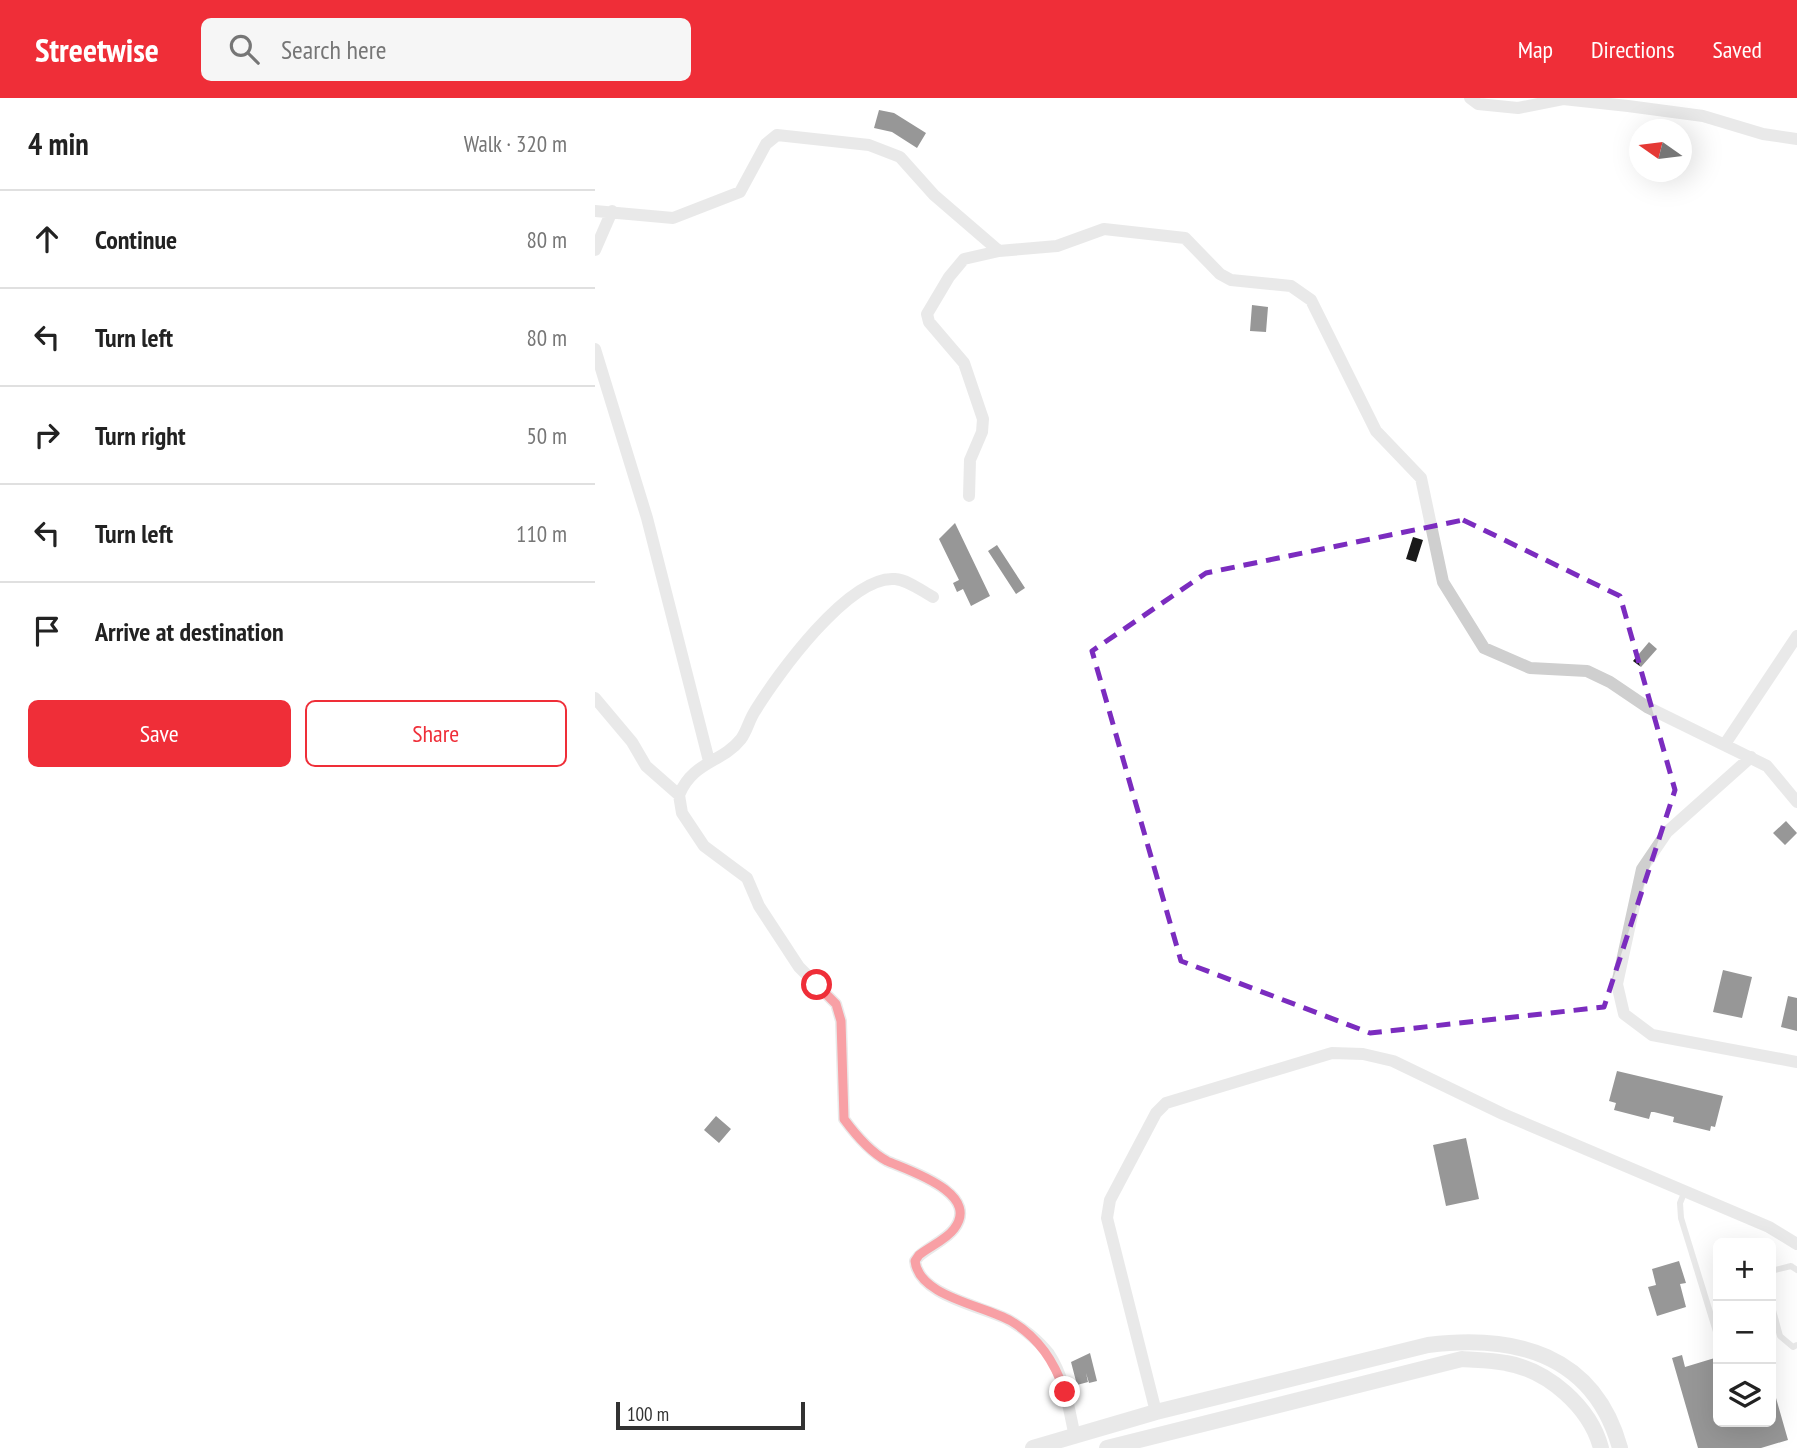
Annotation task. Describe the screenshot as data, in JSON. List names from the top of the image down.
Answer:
{
  "scale_bar": "100 m",
  "north": "left",
  "page": {
    "header": "Streetwise",
    "search": "Search here",
    "nav": ["Map", "Directions", "Saved"],
    "heading": ["4 min", "Walk · 320 m"],
    "list": [
      ["Continue", "80 m"],
      ["Turn left", "80 m"],
      ["Turn right", "50 m"],
      ["Turn left", "110 m"],
      "Arrive at destination"
    ],
    "buttons": ["Save", "Share"],
    "map_buttons": ["+", "−"],
    "scale": "100 m"
  }
}
